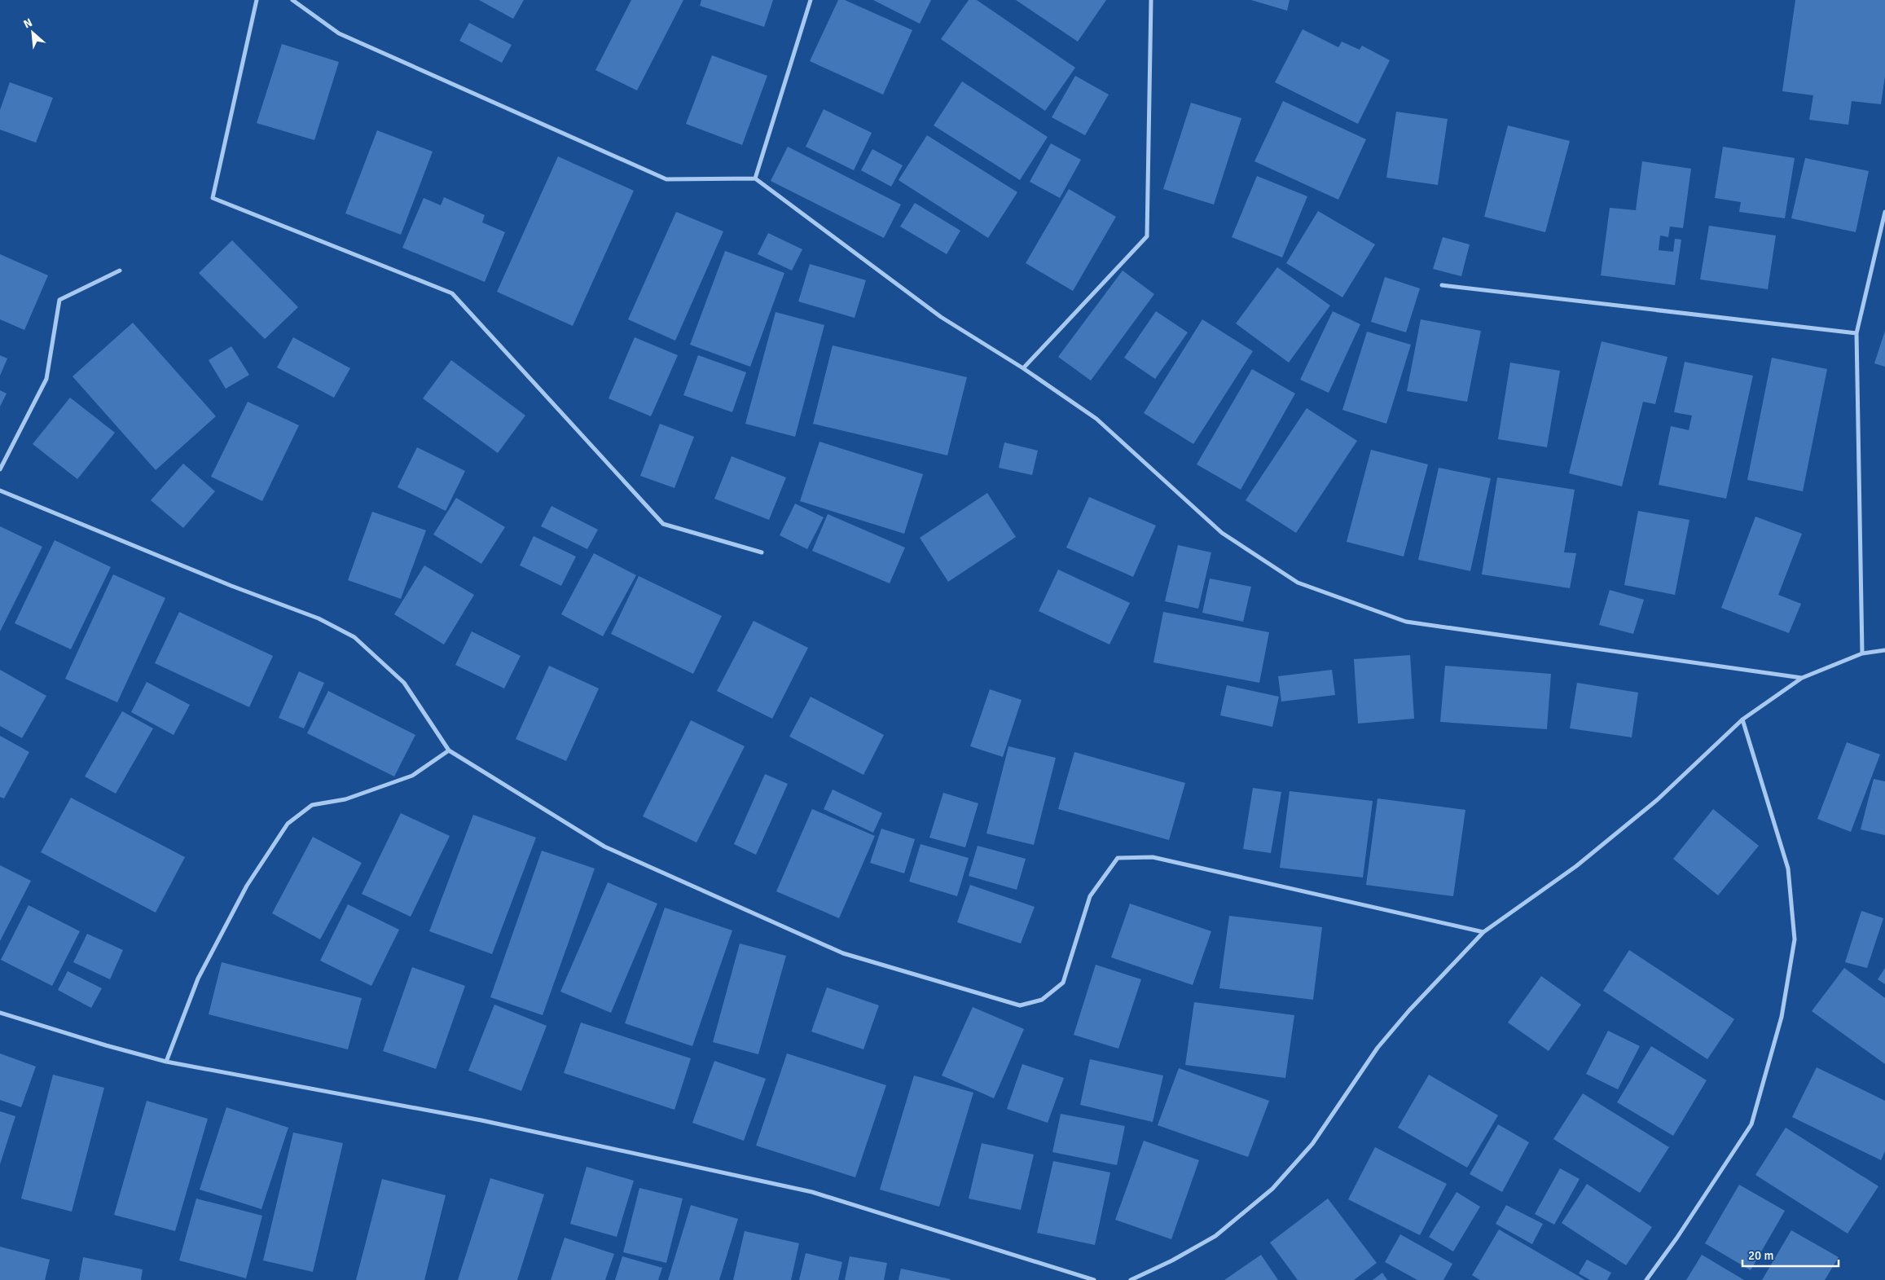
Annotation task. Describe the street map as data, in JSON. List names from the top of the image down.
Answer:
{
  "scale_bar": "20 m",
  "north": "top left"
}
